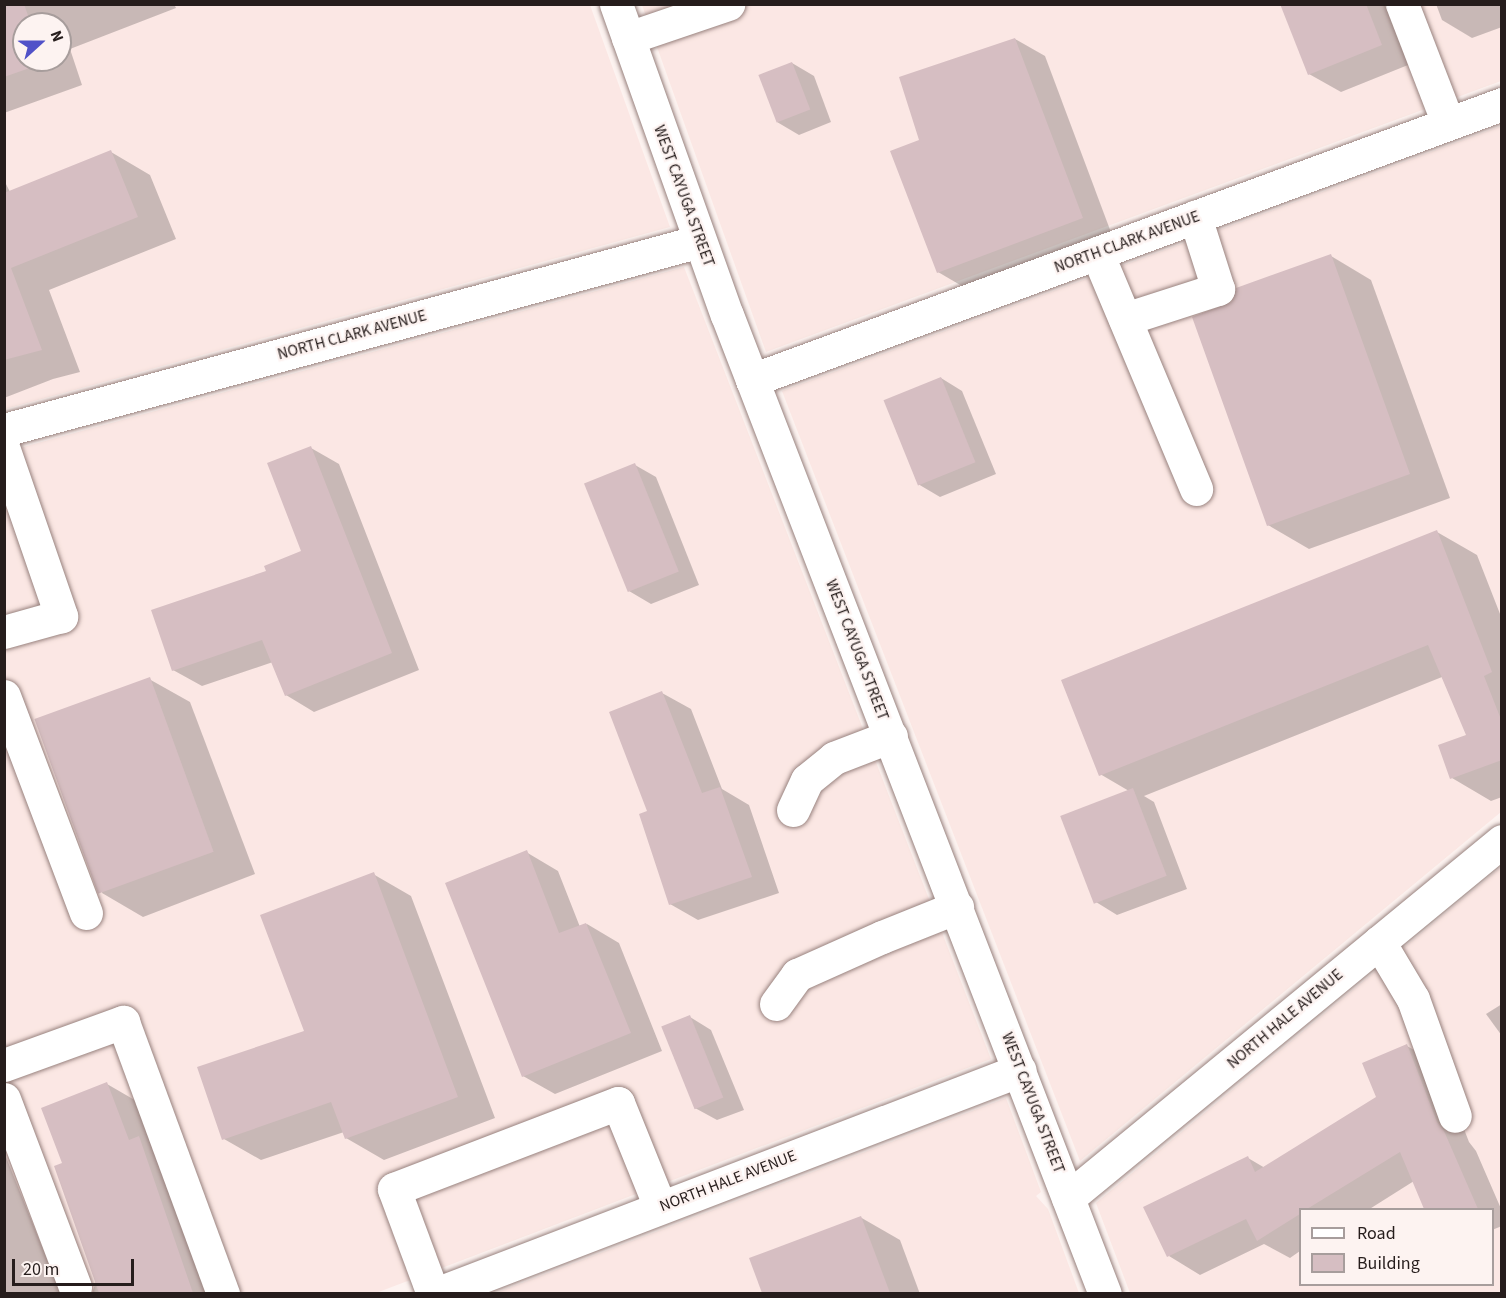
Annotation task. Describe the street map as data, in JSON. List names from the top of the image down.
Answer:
{
  "streets": {
    "street": ["WEST CAYUGA STREET", "NORTH CLARK AVENUE", "NORTH HALE AVENUE"]
  },
  "crossings": [
    ["WEST CAYUGA STREET", "NORTH CLARK AVENUE"],
    ["WEST CAYUGA STREET", "NORTH HALE AVENUE"]
  ],
  "legend": ["Road", "Building"],
  "scale_bar": "20 m",
  "north": "right"
}
